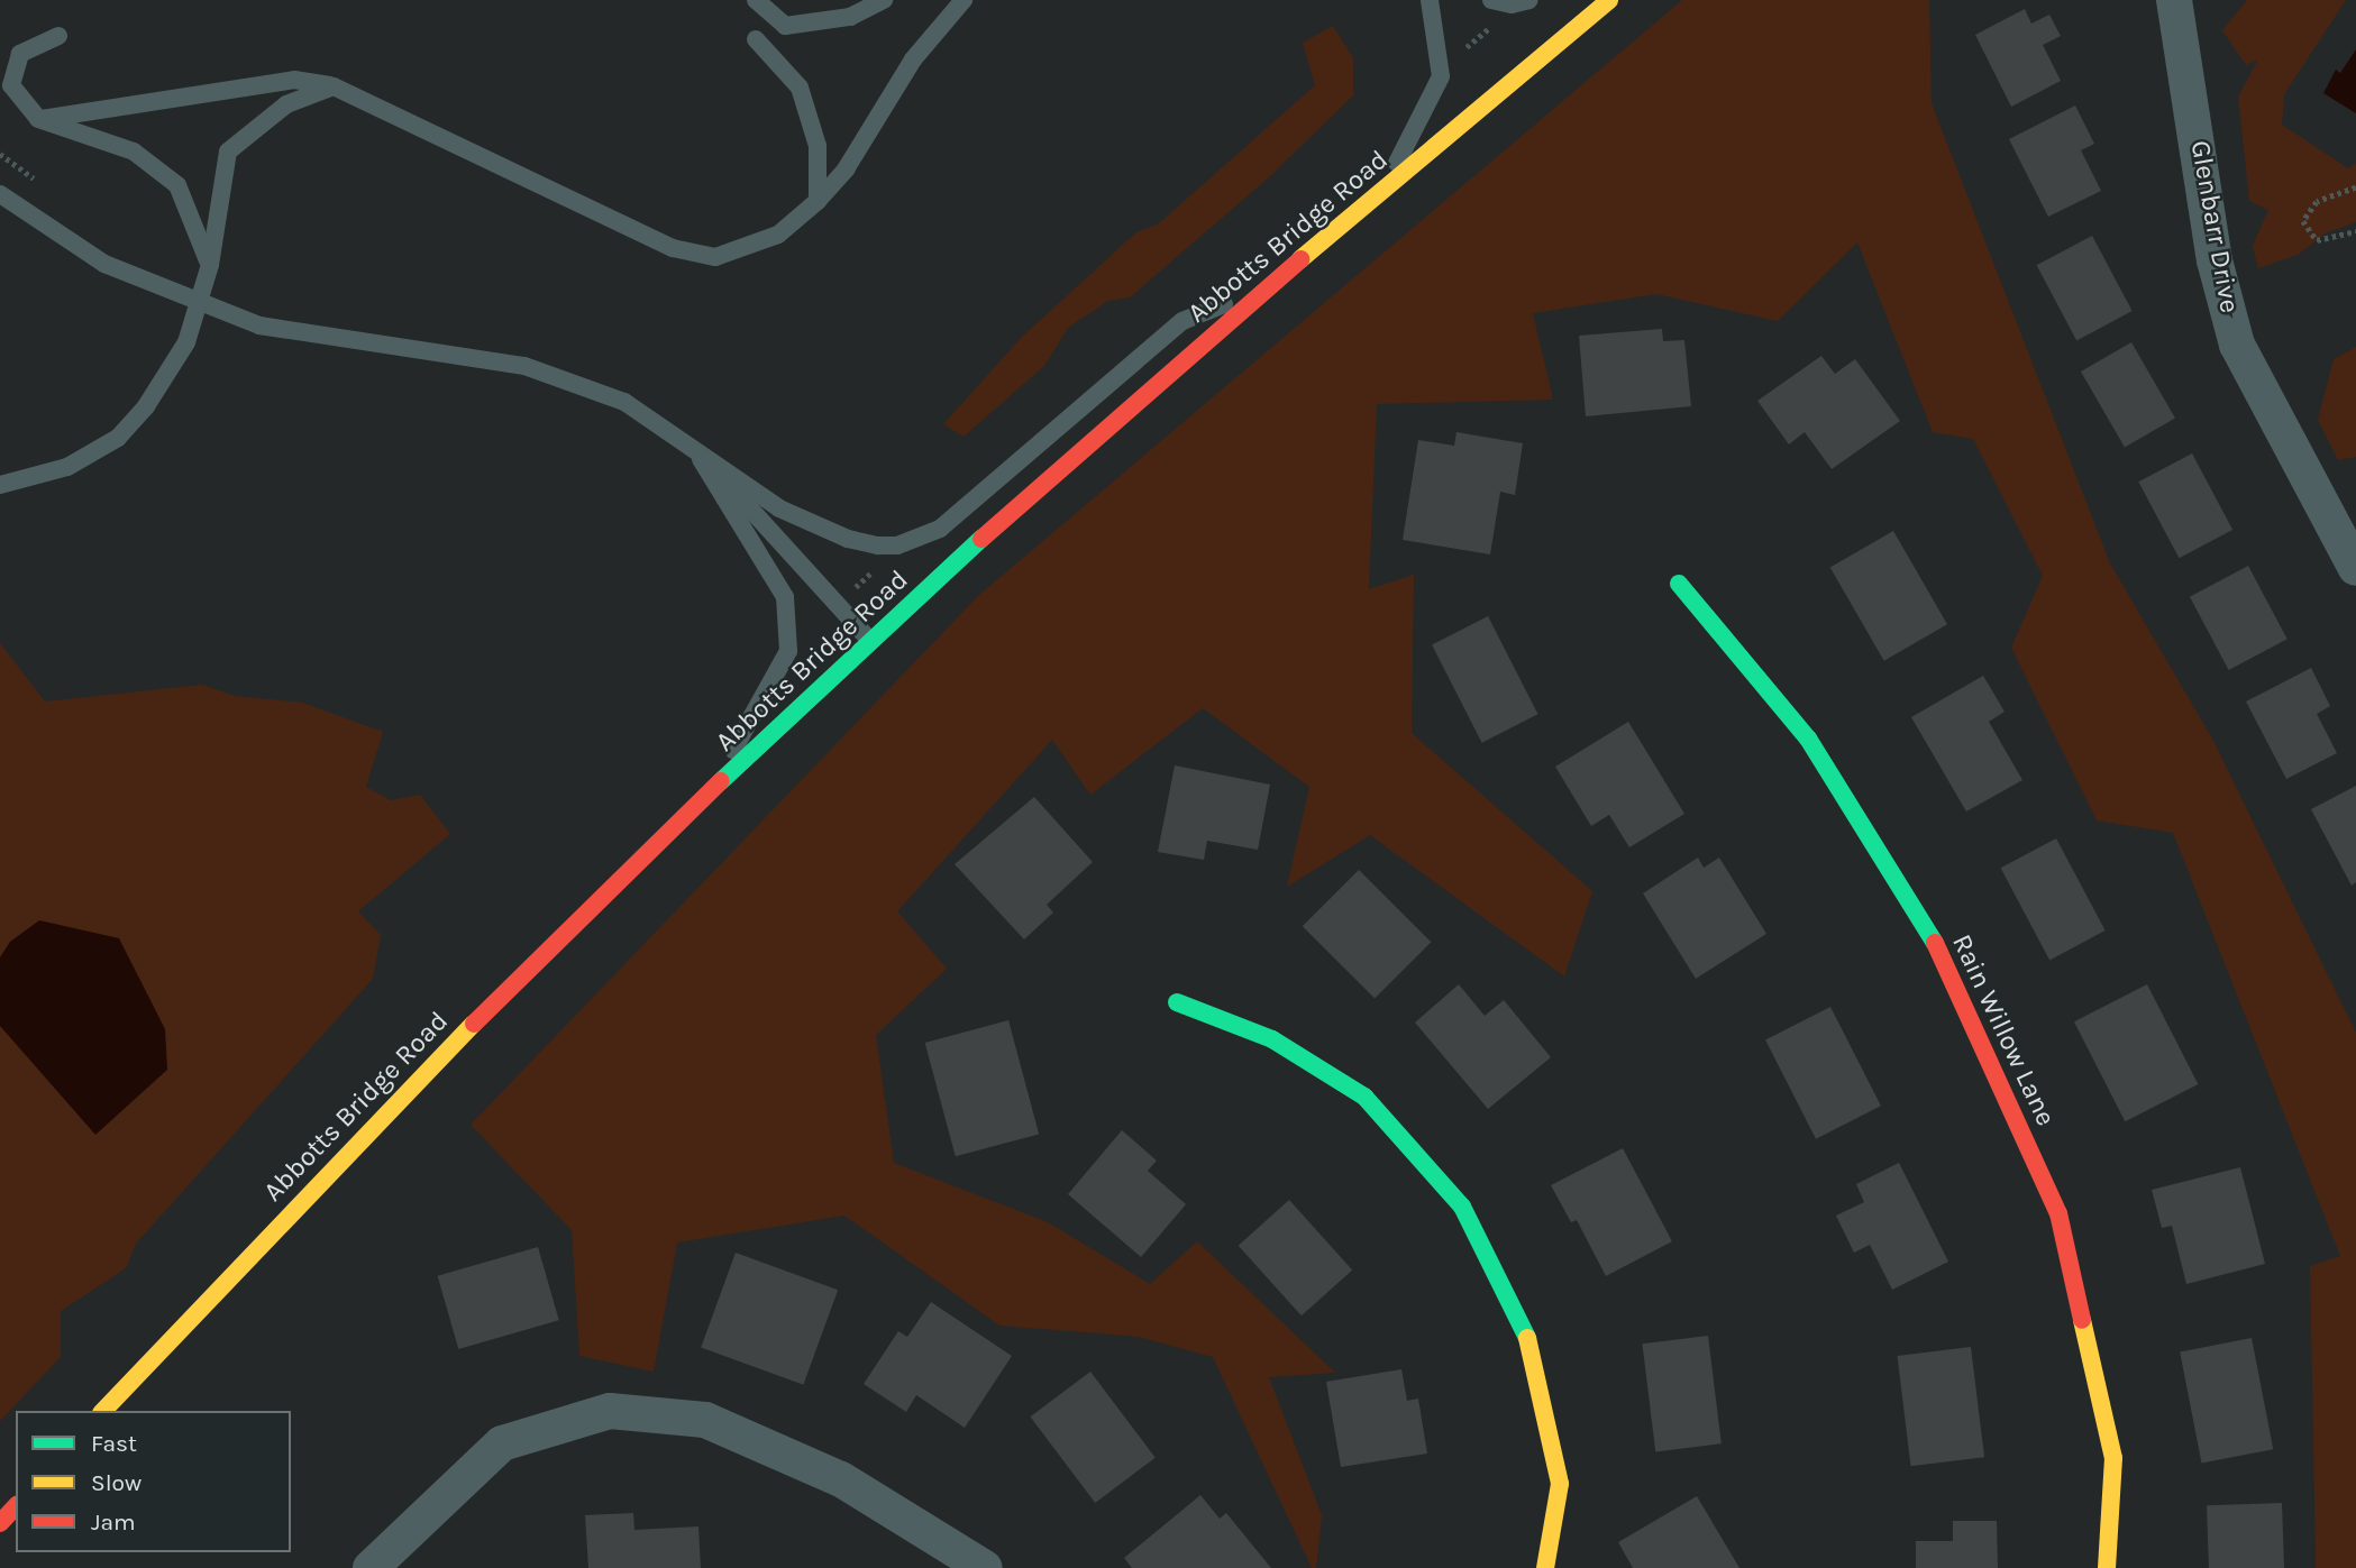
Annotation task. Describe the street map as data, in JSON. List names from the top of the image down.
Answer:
{
  "streets": {
    "main road": ["Abbotts Bridge Road", "Rain Willow Lane"],
    "street": ["Glenbarr Drive"]
  },
  "legend": ["Fast", "Slow", "Jam"]
}
